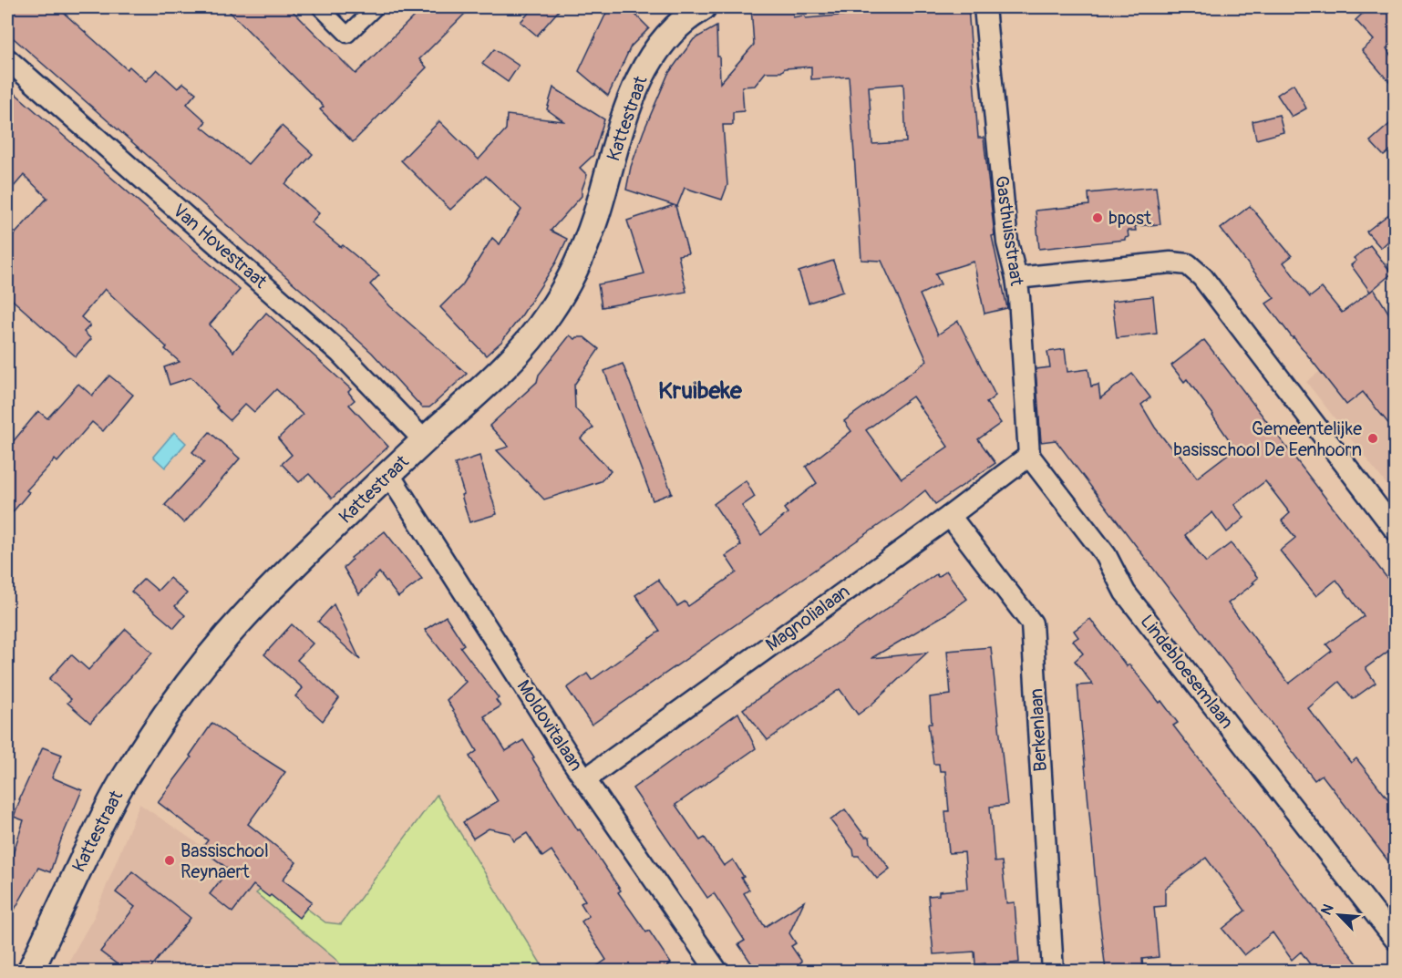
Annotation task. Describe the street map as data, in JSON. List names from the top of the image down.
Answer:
{
  "streets": {
    "street": [
      "Kattestraat",
      "Gasthuisstraat",
      "Van Hovestraat",
      "Magnolialaan",
      "Lindebloesemlaan",
      "Moldovitalaan",
      "Berkenlaan"
    ]
  },
  "crossings": [
    ["Kattestraat", "Van Hovestraat"],
    ["Kattestraat", "Moldovitalaan"],
    ["Gasthuisstraat", "Magnolialaan"],
    ["Gasthuisstraat", "Lindebloesemlaan"],
    ["Magnolialaan", "Lindebloesemlaan"],
    ["Magnolialaan", "Moldovitalaan"],
    ["Magnolialaan", "Berkenlaan"]
  ],
  "districts": ["Kruibeke"],
  "places": ["bpost", "Gemeentelijke basisschool De Eenhoorn", "Bassischool Reynaert"],
  "north": "top left"
}
